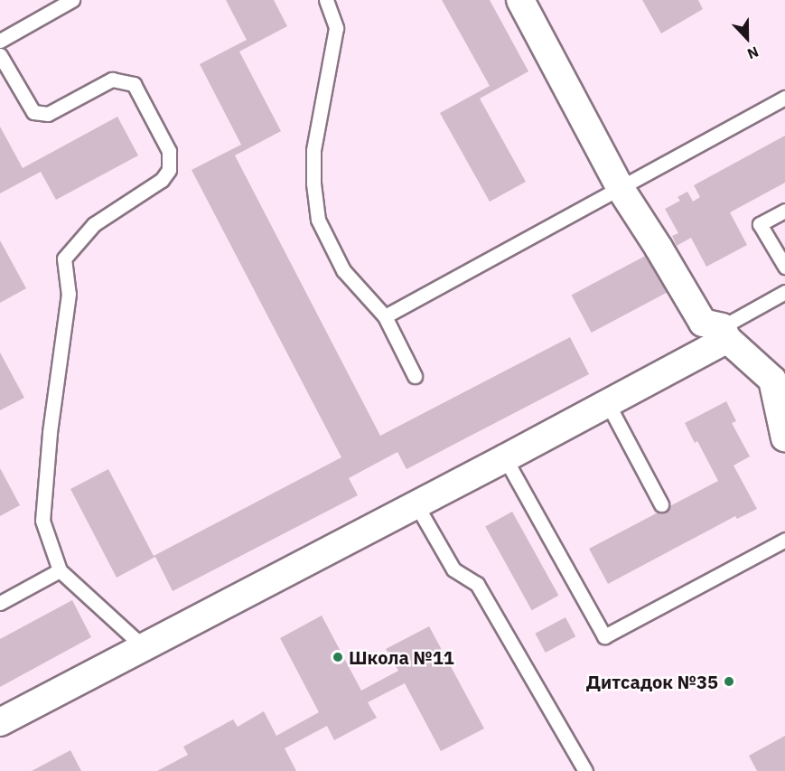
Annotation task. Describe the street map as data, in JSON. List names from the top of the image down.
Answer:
{
  "places": ["Школа №11", "Дитсадок №35"],
  "north": "bottom"
}
